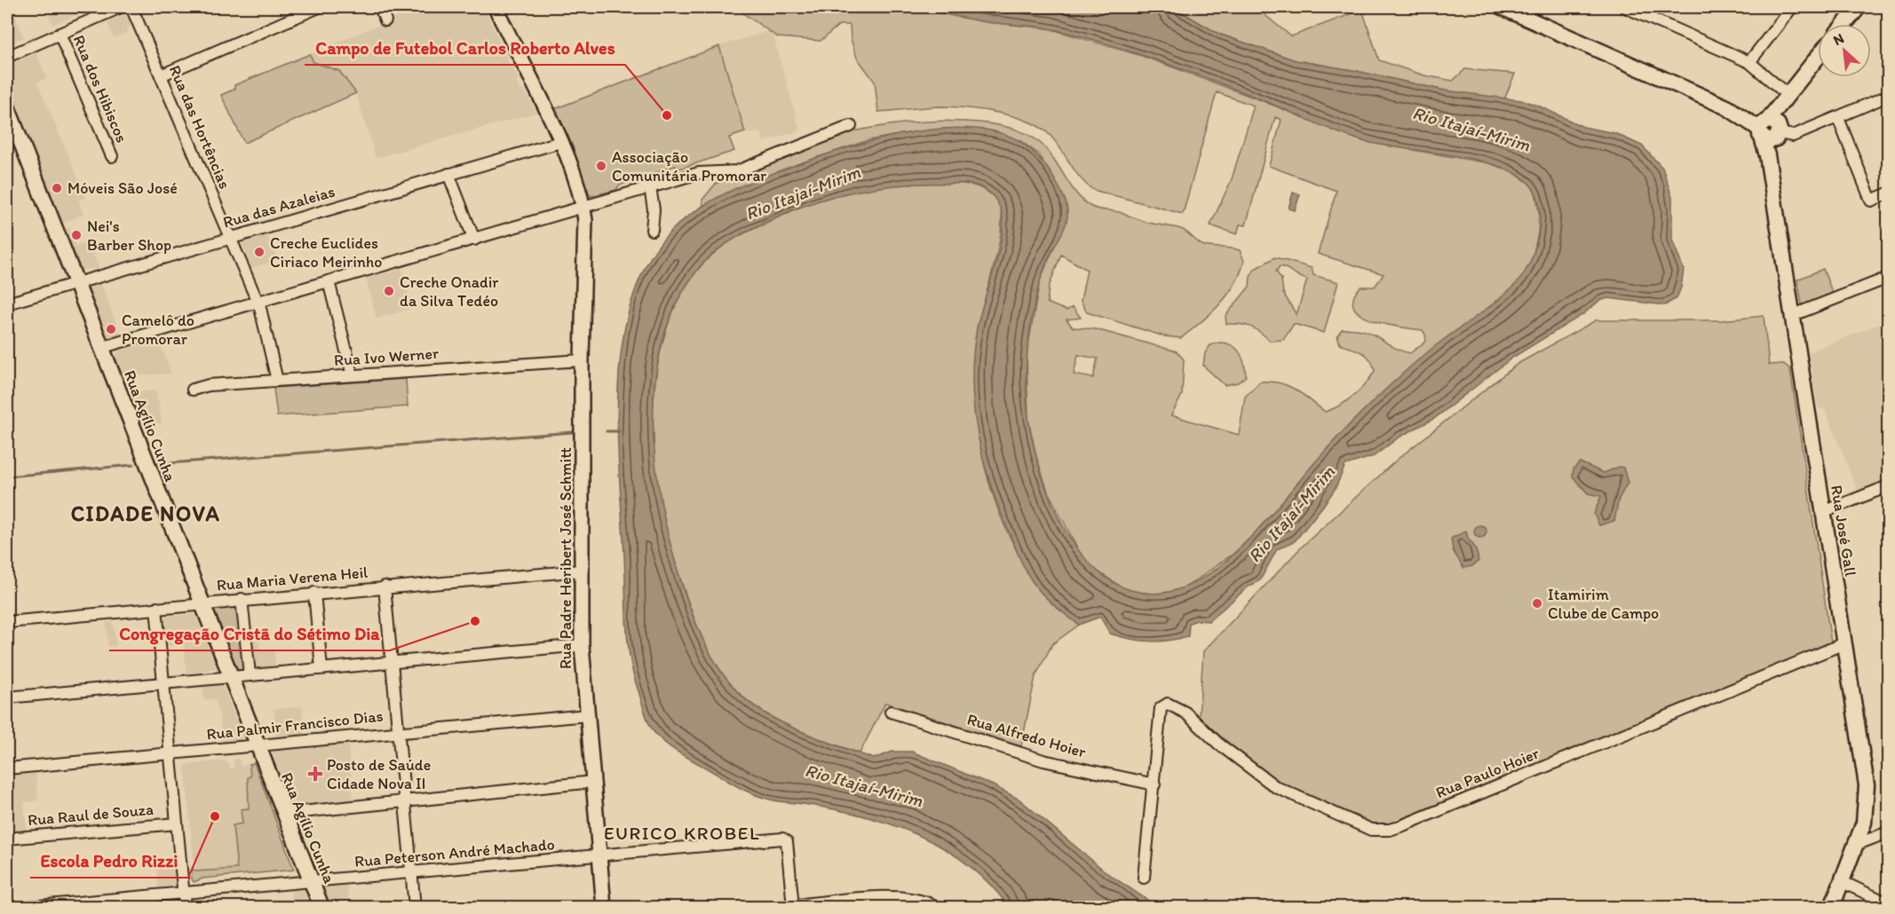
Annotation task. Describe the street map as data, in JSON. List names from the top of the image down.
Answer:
{
  "streets": {
    "main road": ["Rua Agílio Cunha", "Rua José Gall"],
    "street": [
      "Rua dos Hibiscos",
      "Rua das Hortências",
      "Rua das Azaleias",
      "Rua Ivo Werner",
      "Rua Padre Heribert José Schmitt",
      "Rua Maria Verena Heil",
      "Rua Palmir Francisco Dias",
      "Rua Alfredo Hoier",
      "Rua Paulo Hoier",
      "Rua Raul de Souza",
      "Rua Peterson André Machado"
    ]
  },
  "crossings": [
    ["Rua das Hortências", "Rua das Azaleias"],
    ["Rua das Hortências", "Rua Ivo Werner"],
    ["Rua das Azaleias", "Rua Agílio Cunha"],
    ["Rua das Azaleias", "Rua Padre Heribert José Schmitt"],
    ["Rua Ivo Werner", "Rua Padre Heribert José Schmitt"],
    ["Rua Agílio Cunha", "Rua Maria Verena Heil"],
    ["Rua Agílio Cunha", "Rua Palmir Francisco Dias"],
    ["Rua Agílio Cunha", "Rua Peterson André Machado"],
    ["Rua José Gall", "Rua Paulo Hoier"],
    ["Rua Padre Heribert José Schmitt", "Rua Maria Verena Heil"],
    ["Rua Padre Heribert José Schmitt", "Rua Palmir Francisco Dias"],
    ["Rua Padre Heribert José Schmitt", "Rua Peterson André Machado"],
    ["Rua Alfredo Hoier", "Rua Paulo Hoier"]
  ],
  "districts": ["CIDADE NOVA", "EURICO KROBEL"],
  "water": ["Rio Itajaí-Mirim"],
  "places": {
    "other": [
      "Campo de Futebol Carlos Roberto Alves",
      "Associação Comunitária Promorar",
      "Móveis São José",
      "Nei's Barber Shop",
      "Creche Euclides Ciriaco Meirinho",
      "Creche Onadir da Silva Tedéo",
      "Camelô do Promorar",
      "Itamirim Clube de Campo",
      "Congregação Cristã do Sétimo Dia",
      "Escola Pedro Rizzi"
    ],
    "health": ["Posto de Saúde Cidade Nova II"]
  },
  "north": "top left"
}
